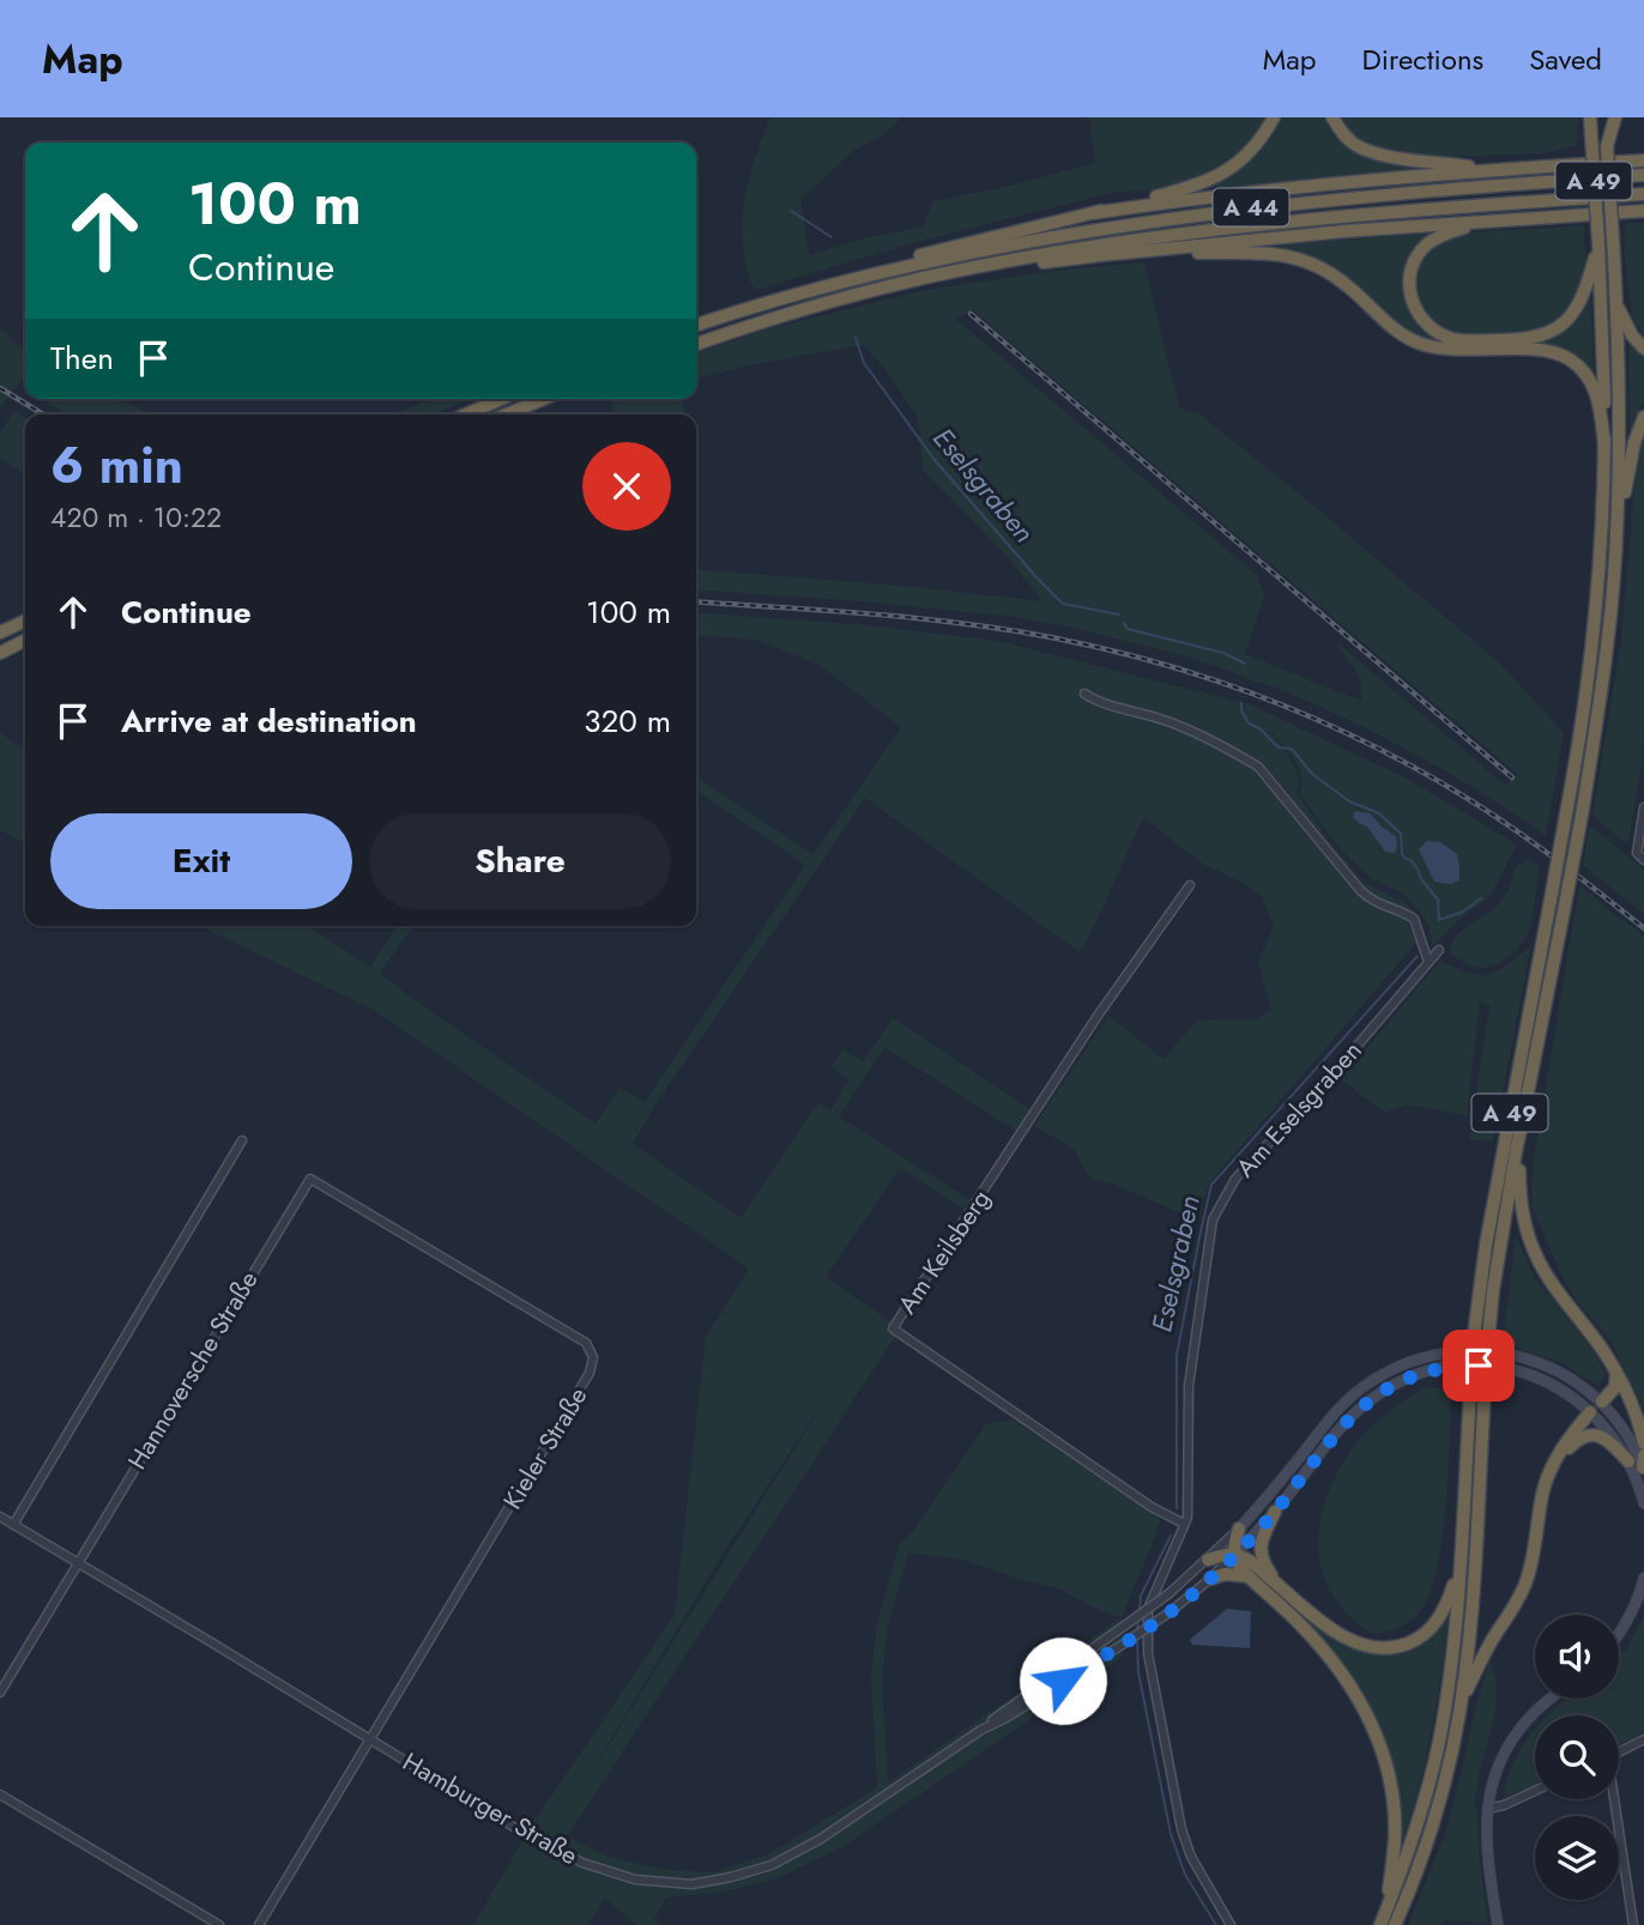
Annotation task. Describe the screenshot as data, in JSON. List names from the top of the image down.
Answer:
{
  "streets": {
    "highway": ["A 49", "A 44"],
    "street": [
      "Am Eselsgraben",
      "Am Keilsberg",
      "Hannoversche Straße",
      "Kieler Straße",
      "Hamburger Straße"
    ]
  },
  "crossings": [
    ["Am Eselsgraben", "Am Keilsberg"],
    ["Hannoversche Straße", "Kieler Straße"],
    ["Hannoversche Straße", "Hamburger Straße"],
    ["Kieler Straße", "Hamburger Straße"]
  ],
  "water": ["Eselsgraben"],
  "page": {
    "header": "Map",
    "nav": ["Map", "Directions", "Saved"],
    "turn": ["100 m", "Continue"],
    "then": "Then",
    "heading": ["6 min", "420 m · 10:22"],
    "list": [
      {
        "name": "Continue",
        "value": "100 m"
      },
      {
        "name": "Arrive at destination",
        "value": "320 m"
      }
    ],
    "buttons": ["Exit", "Share"]
  }
}
